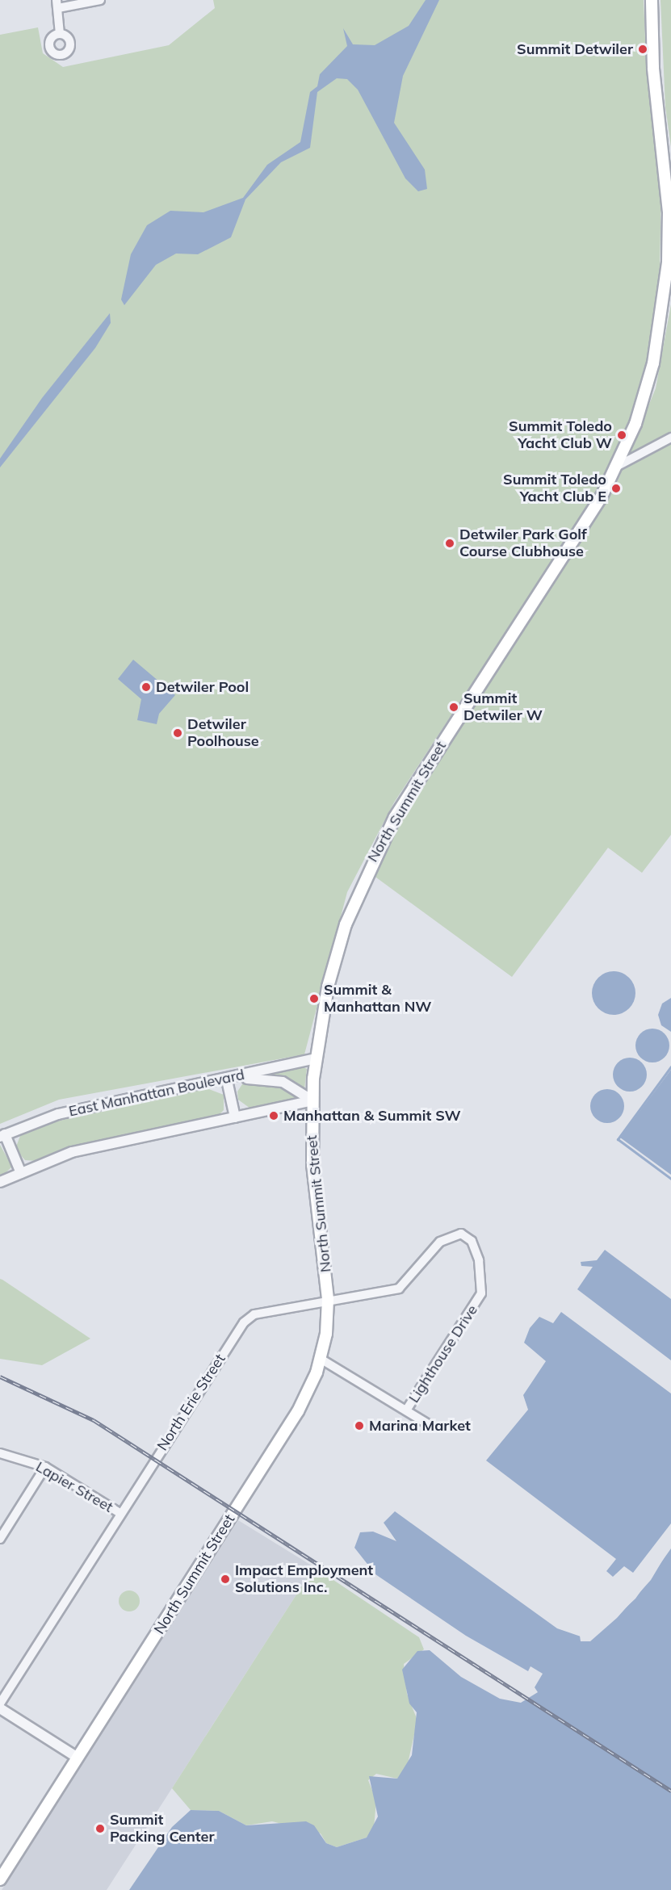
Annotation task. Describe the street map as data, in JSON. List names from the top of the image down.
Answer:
{
  "streets": {
    "main road": ["North Summit Street"],
    "street": [
      "East Manhattan Boulevard",
      "Lighthouse Drive",
      "North Erie Street",
      "Lapier Street"
    ]
  },
  "crossings": [
    ["North Summit Street", "East Manhattan Boulevard"],
    ["North Summit Street", "North Erie Street"],
    ["Lighthouse Drive", "North Erie Street"],
    ["North Erie Street", "Lapier Street"]
  ],
  "places": [
    "Summit Detwiler",
    "Summit Toledo Yacht Club W",
    "Summit Toledo Yacht Club E",
    "Detwiler Park Golf Course Clubhouse",
    "Detwiler Pool",
    "Summit Detwiler W",
    "Detwiler Poolhouse",
    "Summit & Manhattan NW",
    "Manhattan & Summit SW",
    "Marina Market",
    "Impact Employment Solutions Inc.",
    "Summit Packing Center"
  ]
}
